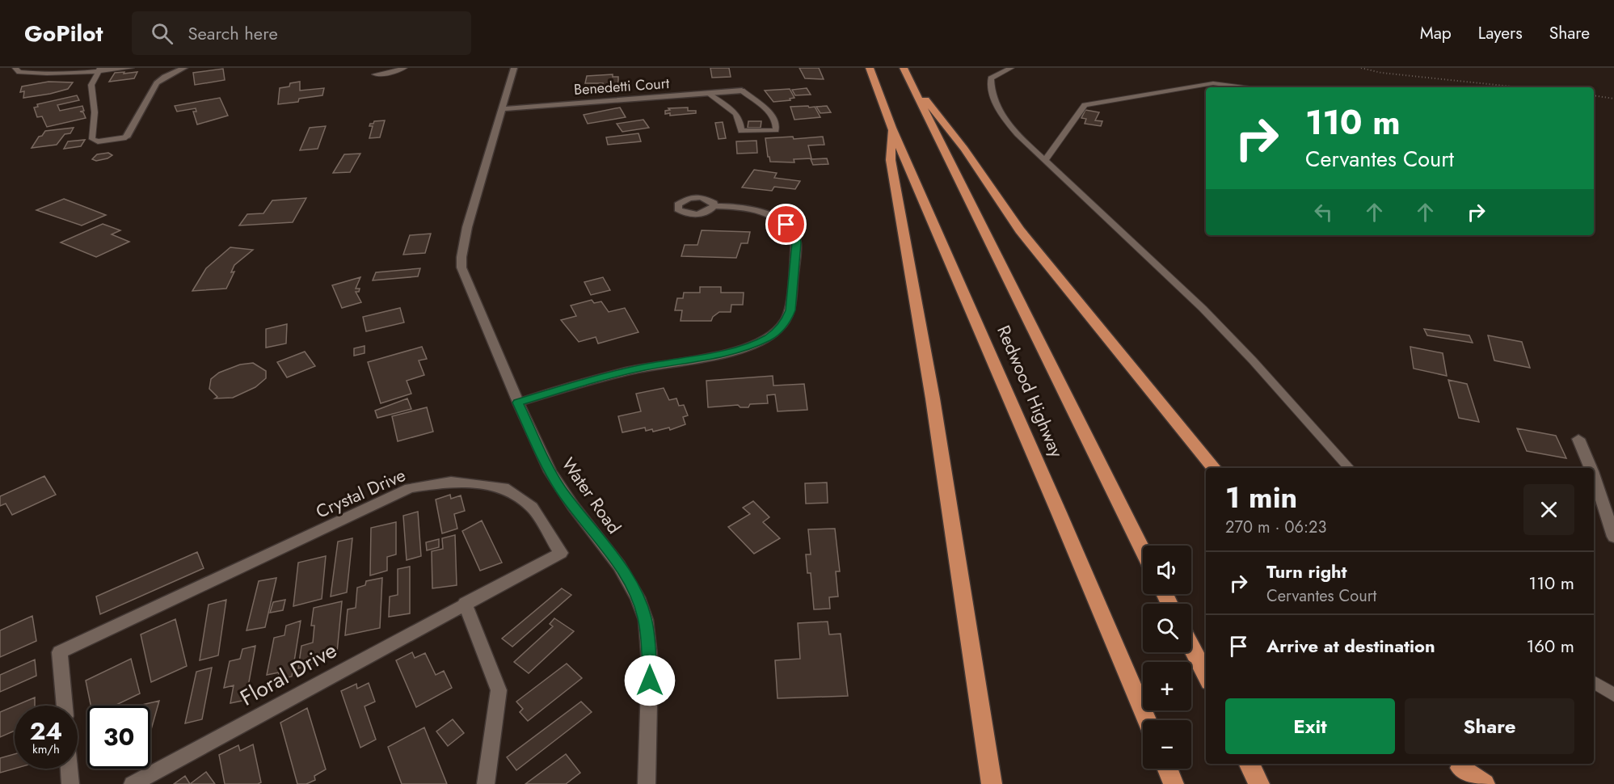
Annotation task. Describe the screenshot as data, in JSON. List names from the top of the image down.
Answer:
{
  "streets": {
    "highway": ["Redwood Highway"],
    "street": [
      "Benedetti Court",
      "Crystal Drive",
      "Water Road",
      "Floral Drive"
    ]
  },
  "crossings": [
    ["Benedetti Court", "Water Road"],
    ["Crystal Drive", "Floral Drive"]
  ],
  "page": {
    "header": "GoPilot",
    "search": "Search here",
    "nav": ["Map", "Layers", "Share"],
    "turn": ["110 m", "Cervantes Court"],
    "heading": ["1 min", "270 m · 06:23"],
    "map_buttons": ["+", "−"],
    "list": [
      {
        "name": "Turn right",
        "note": "Cervantes Court",
        "value": "110 m"
      },
      {
        "name": "Arrive at destination",
        "value": "160 m"
      }
    ],
    "buttons": ["Exit", "Share"],
    "speed": "24 km/h",
    "limit": "30"
  }
}
